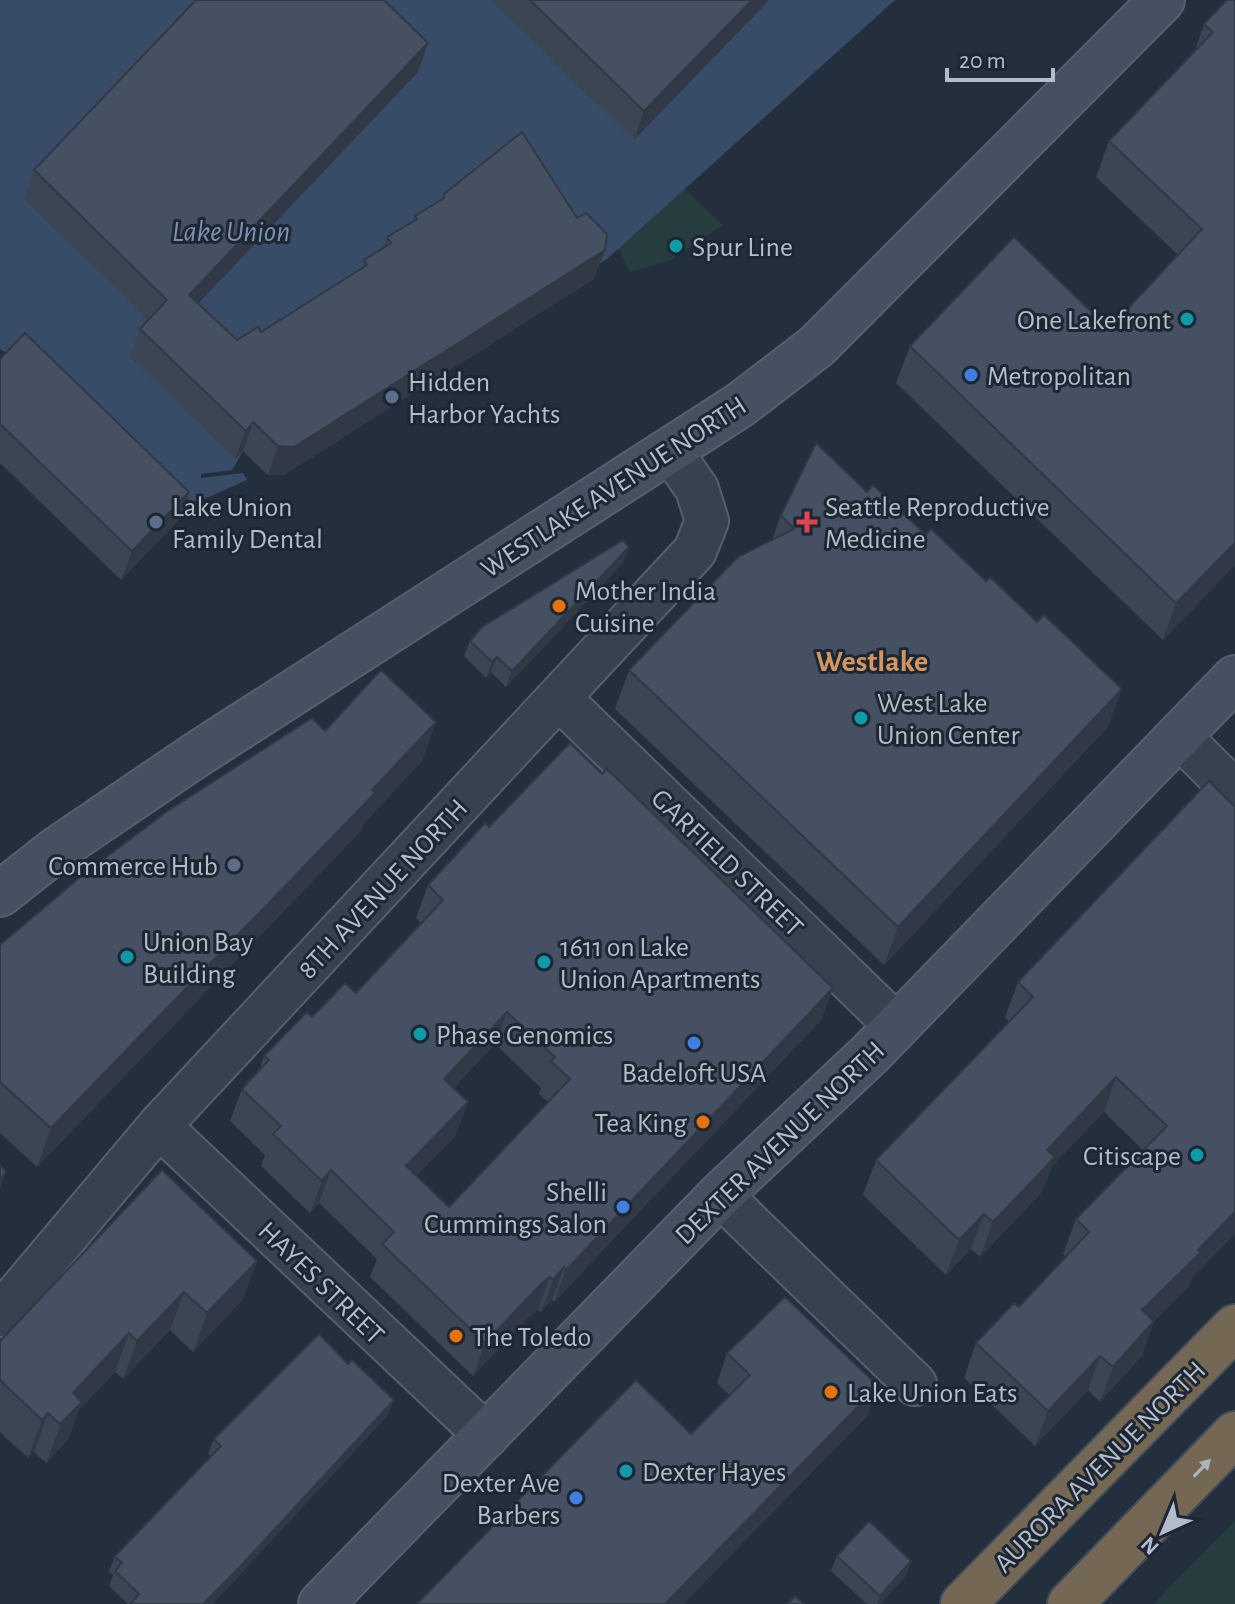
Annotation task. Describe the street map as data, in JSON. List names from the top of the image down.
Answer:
{
  "streets": {
    "highway": ["AURORA AVENUE NORTH"],
    "main road": ["WESTLAKE AVENUE NORTH", "DEXTER AVENUE NORTH"],
    "street": ["GARFIELD STREET", "8TH AVENUE NORTH", "HAYES STREET"]
  },
  "crossings": [
    ["WESTLAKE AVENUE NORTH", "8TH AVENUE NORTH"],
    ["GARFIELD STREET", "8TH AVENUE NORTH"],
    ["GARFIELD STREET", "DEXTER AVENUE NORTH"],
    ["8TH AVENUE NORTH", "HAYES STREET"],
    ["DEXTER AVENUE NORTH", "HAYES STREET"]
  ],
  "districts": ["Westlake"],
  "water": ["Lake Union"],
  "places": {
    "other": [
      "Spur Line",
      "One Lakefront",
      "Metropolitan",
      "Hidden Harbor Yachts",
      "Lake Union Family Dental",
      "Mother India Cuisine",
      "West Lake Union Center",
      "Commerce Hub",
      "Union Bay Building",
      "1611 on Lake Union Apartments",
      "Phase Genomics",
      "Badeloft USA",
      "Tea King",
      "Citiscape",
      "Shelli Cummings Salon",
      "The Toledo",
      "Lake Union Eats",
      "Dexter Hayes",
      "Dexter Ave Barbers"
    ],
    "health": ["Seattle Reproductive Medicine"]
  },
  "scale_bar": "20 m",
  "north": "bottom left"
}
